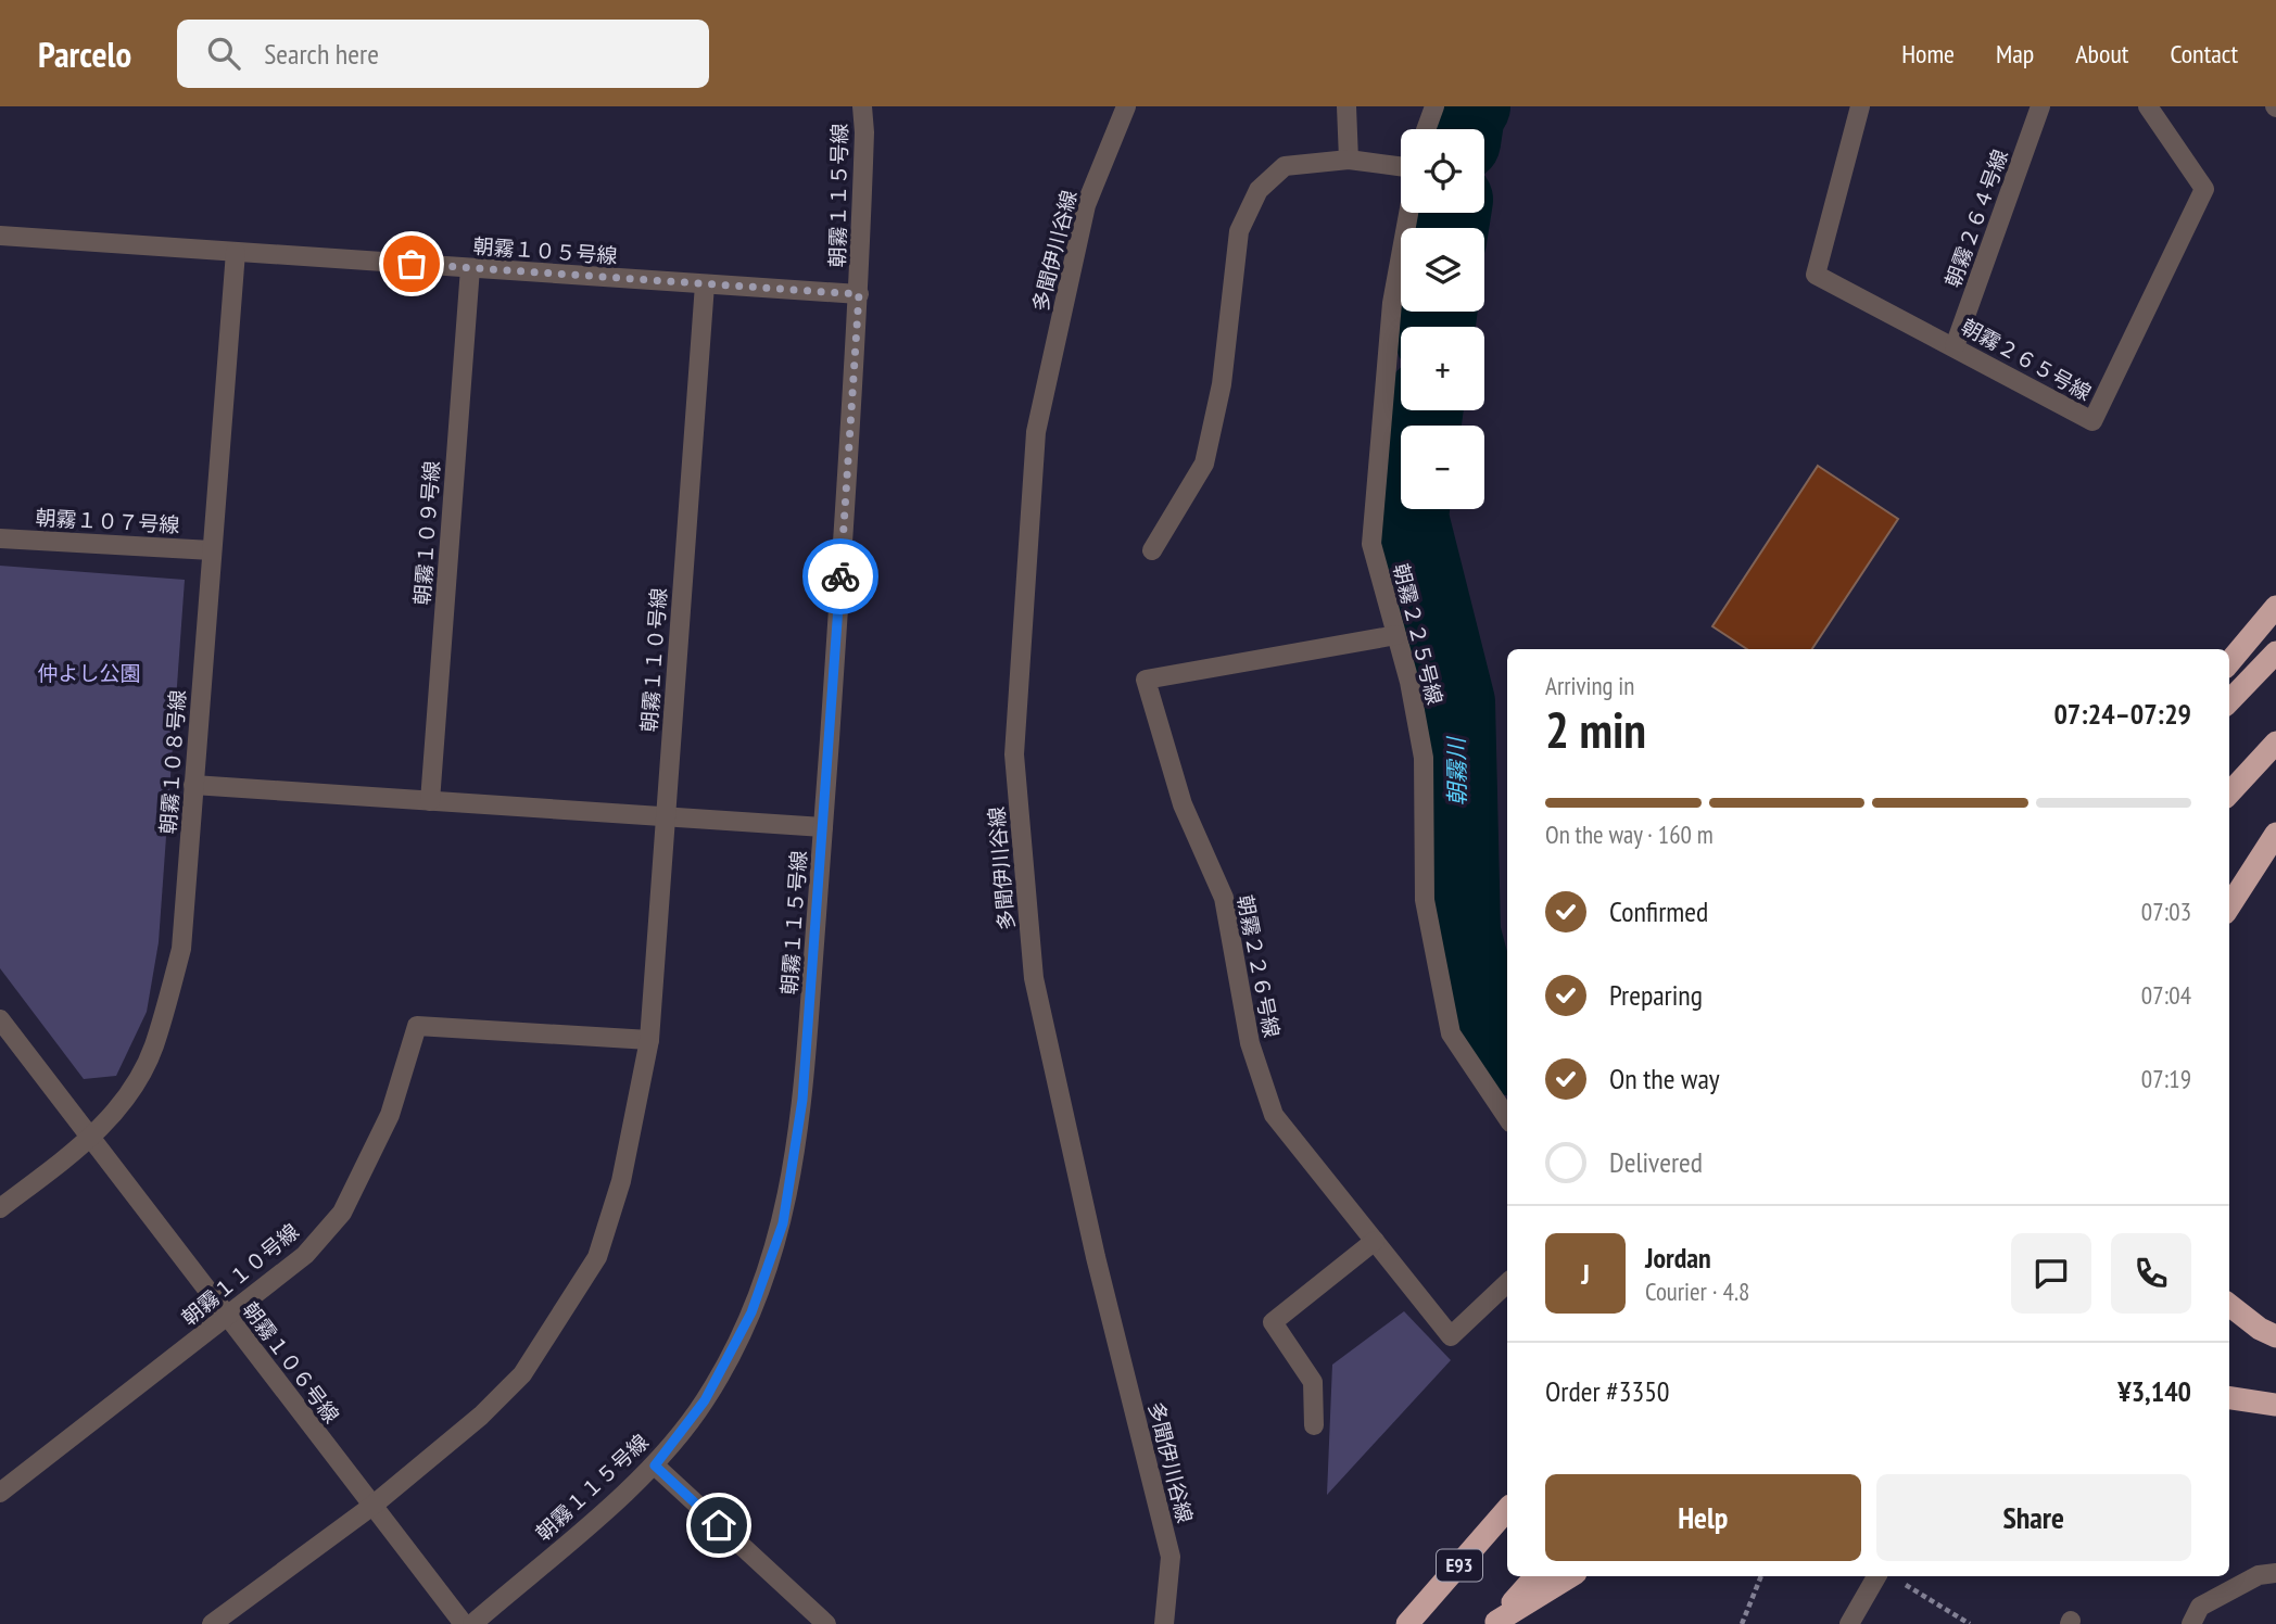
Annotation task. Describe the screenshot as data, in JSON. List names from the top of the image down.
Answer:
{
  "streets": {
    "highway": ["E93"],
    "street": [
      "朝霧１１５号線",
      "朝霧２６４号線",
      "朝霧１０５号線",
      "多聞伊川谷線",
      "朝霧２６５号線",
      "朝霧１０７号線",
      "朝霧１０９号線",
      "朝霧２２５号線",
      "朝霧１１０号線",
      "朝霧１０８号線",
      "朝霧２２６号線",
      "朝霧１０６号線"
    ]
  },
  "crossings": [
    ["朝霧１１５号線", "朝霧１０５号線"],
    ["朝霧２６４号線", "朝霧２６５号線"],
    ["朝霧１０５号線", "朝霧１０９号線"],
    ["朝霧１０５号線", "朝霧１１０号線"],
    ["朝霧１０５号線", "朝霧１０８号線"],
    ["朝霧１０７号線", "朝霧１０８号線"],
    ["朝霧２２５号線", "朝霧２２６号線"],
    ["朝霧１１０号線", "朝霧１０６号線"],
    ["朝霧１０８号線", "朝霧１０６号線"]
  ],
  "water": ["朝霧川"],
  "parks": ["仲よし公園"],
  "page": {
    "header": "Parcelo",
    "search": "Search here",
    "nav": [
      "Home",
      "Map",
      "About",
      "Contact"
    ],
    "map_buttons": ["+", "−"],
    "heading": ["2 min", "Arriving in", "07:24–07:29"],
    "panel": [
      "Jordan",
      "Courier · 4.8",
      "Order #3350",
      "¥3,140"
    ],
    "bar": "On the way · 160 m",
    "list": [
      ["Confirmed", "07:03"],
      ["Preparing", "07:04"],
      ["On the way", "07:19"],
      "Delivered"
    ],
    "round": "J",
    "buttons": ["Help", "Share"]
  }
}
